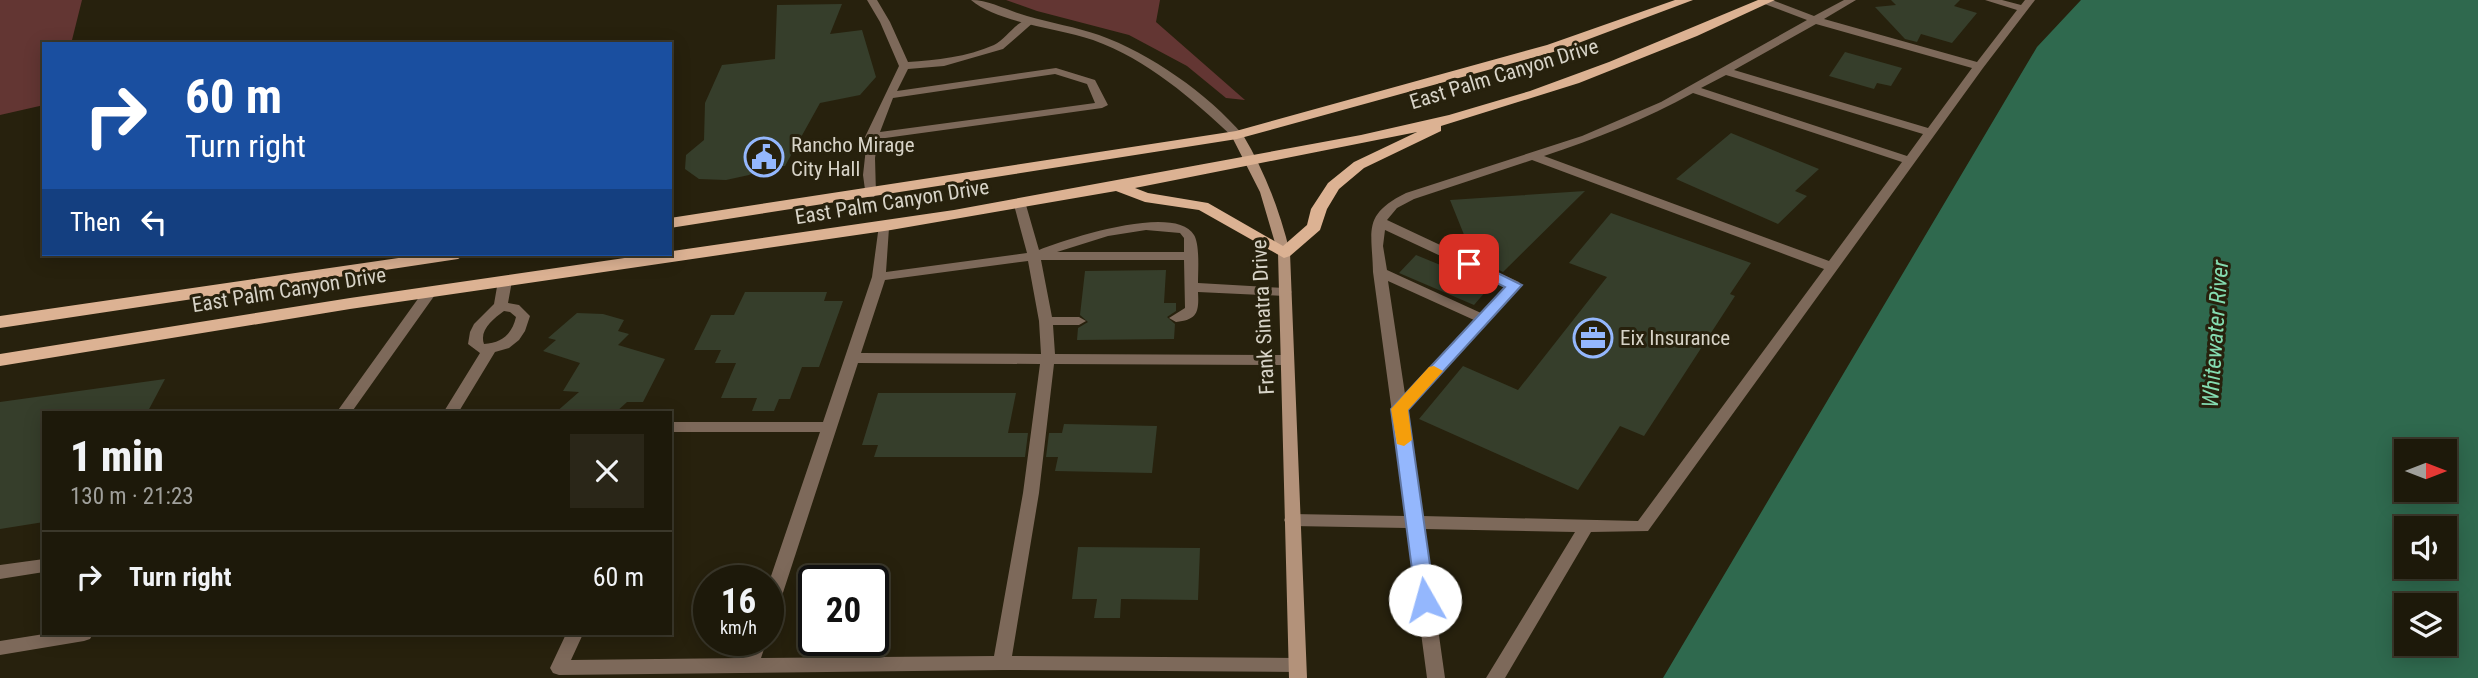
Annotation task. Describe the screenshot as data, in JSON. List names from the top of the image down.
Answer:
{
  "streets": {
    "main road": ["East Palm Canyon Drive", "Frank Sinatra Drive"]
  },
  "crossings": [
    ["East Palm Canyon Drive", "Frank Sinatra Drive"]
  ],
  "water": ["Whitewater River"],
  "places": {
    "public building": ["Rancho Mirage City Hall"],
    "office": ["Eix Insurance"]
  },
  "north": "right",
  "page": {
    "turn": ["60 m", "Turn right"],
    "then": "Then",
    "heading": ["1 min", "130 m · 21:23"],
    "list": [
      {
        "name": "Turn right",
        "value": "60 m"
      }
    ],
    "speed": "16 km/h",
    "limit": "20"
  }
}
